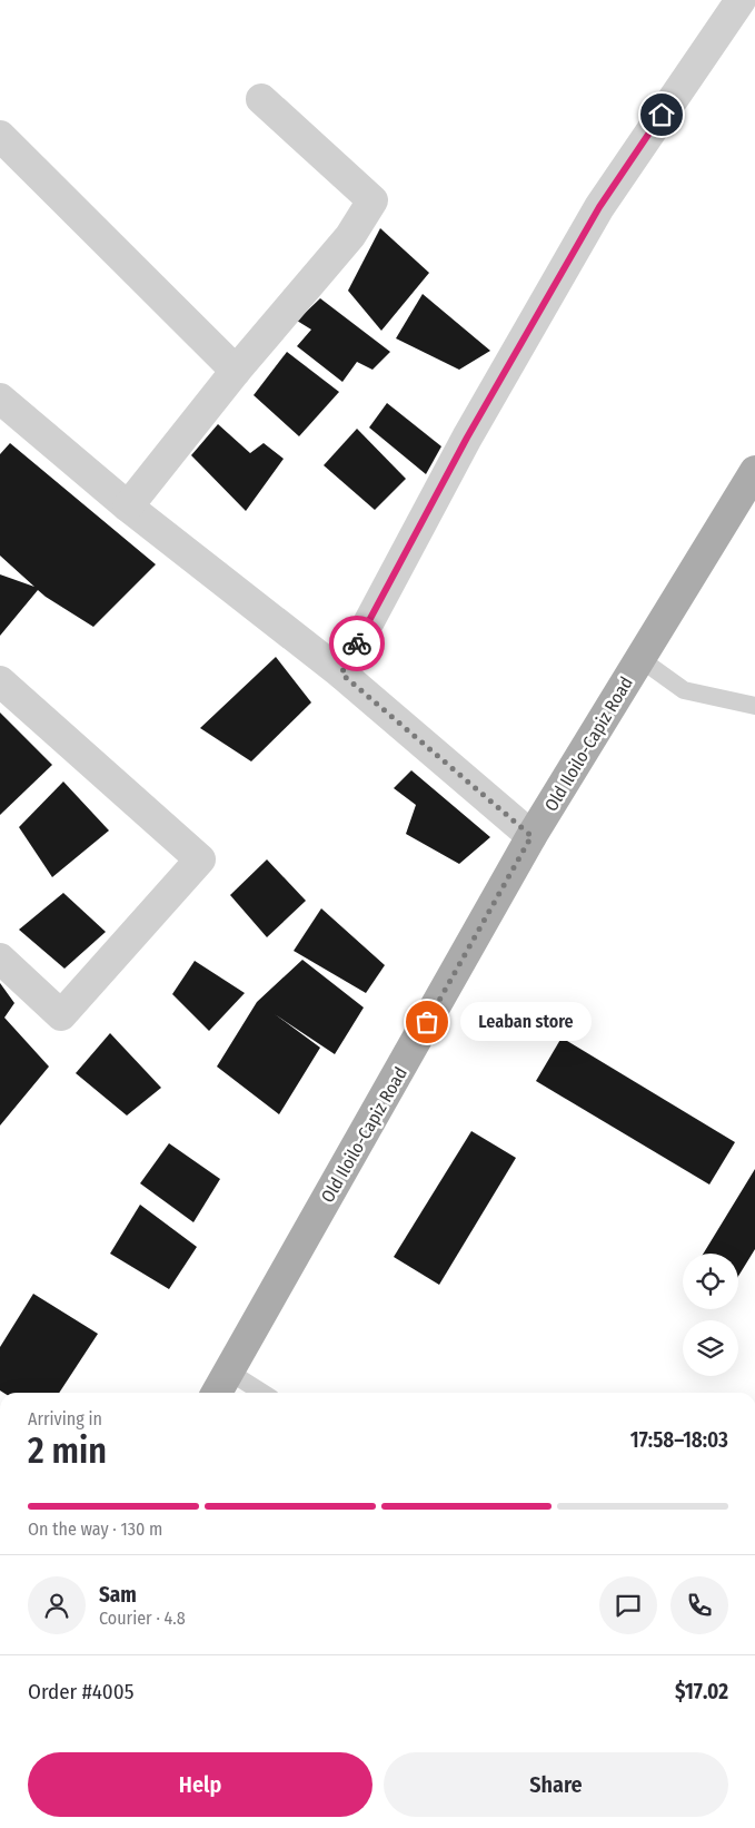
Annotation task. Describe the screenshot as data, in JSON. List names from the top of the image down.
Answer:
{
  "streets": {
    "main road": ["Old Iloilo-Capiz Road"]
  },
  "places": ["Leaban store"],
  "page": {
    "bubble": "Leaban store",
    "heading": ["2 min", "Arriving in", "17:58–18:03"],
    "panel": [
      "Sam",
      "Courier · 4.8",
      "Order #4005",
      "$17.02"
    ],
    "bar": "On the way · 130 m",
    "buttons": ["Help", "Share"]
  }
}
